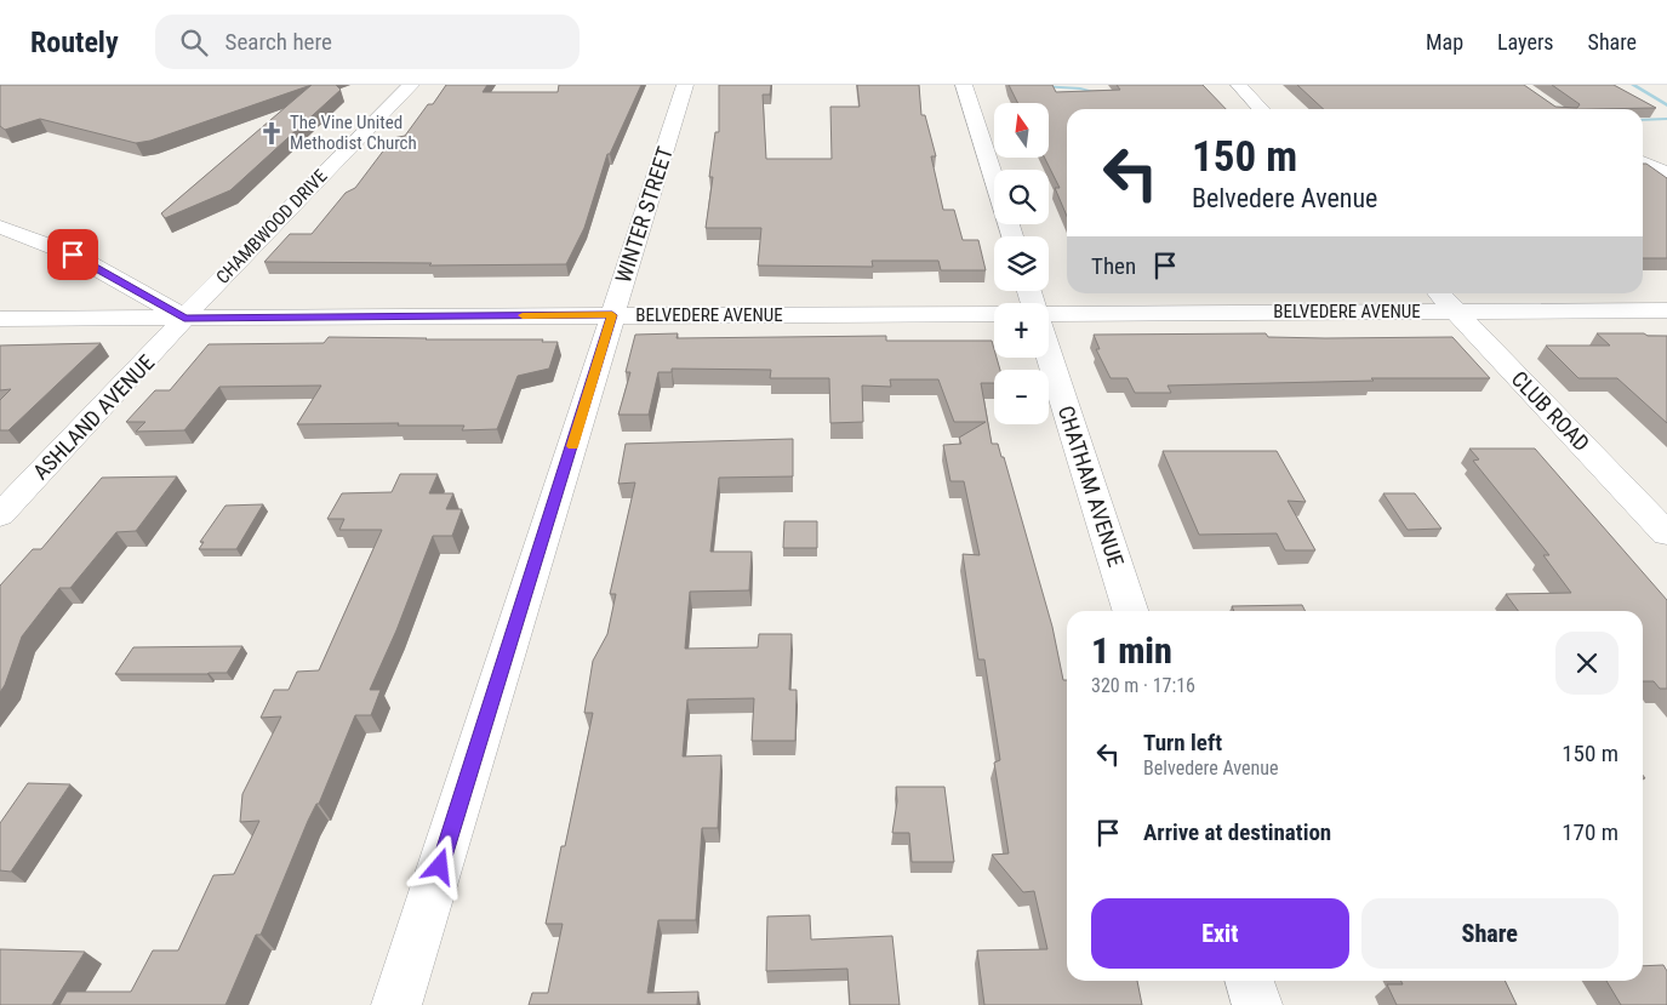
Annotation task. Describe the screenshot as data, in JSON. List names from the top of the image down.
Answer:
{
  "streets": {
    "street": [
      "WINTER STREET",
      "CHAMBWOOD DRIVE",
      "BELVEDERE AVENUE",
      "CLUB ROAD",
      "ASHLAND AVENUE",
      "CHATHAM AVENUE"
    ]
  },
  "crossings": [
    ["WINTER STREET", "BELVEDERE AVENUE"],
    ["CHAMBWOOD DRIVE", "BELVEDERE AVENUE"],
    ["CHAMBWOOD DRIVE", "ASHLAND AVENUE"],
    ["BELVEDERE AVENUE", "CLUB ROAD"],
    ["BELVEDERE AVENUE", "ASHLAND AVENUE"]
  ],
  "places": {
    "church": ["The Vine United Methodist Church"]
  },
  "north": "top",
  "page": {
    "header": "Routely",
    "search": "Search here",
    "nav": ["Map", "Layers", "Share"],
    "map_buttons": ["+", "−"],
    "turn": ["150 m", "Belvedere Avenue"],
    "then": "Then",
    "heading": ["1 min", "320 m · 17:16"],
    "list": [
      {
        "name": "Turn left",
        "note": "Belvedere Avenue",
        "value": "150 m"
      },
      {
        "name": "Arrive at destination",
        "value": "170 m"
      }
    ],
    "buttons": ["Exit", "Share"]
  }
}
